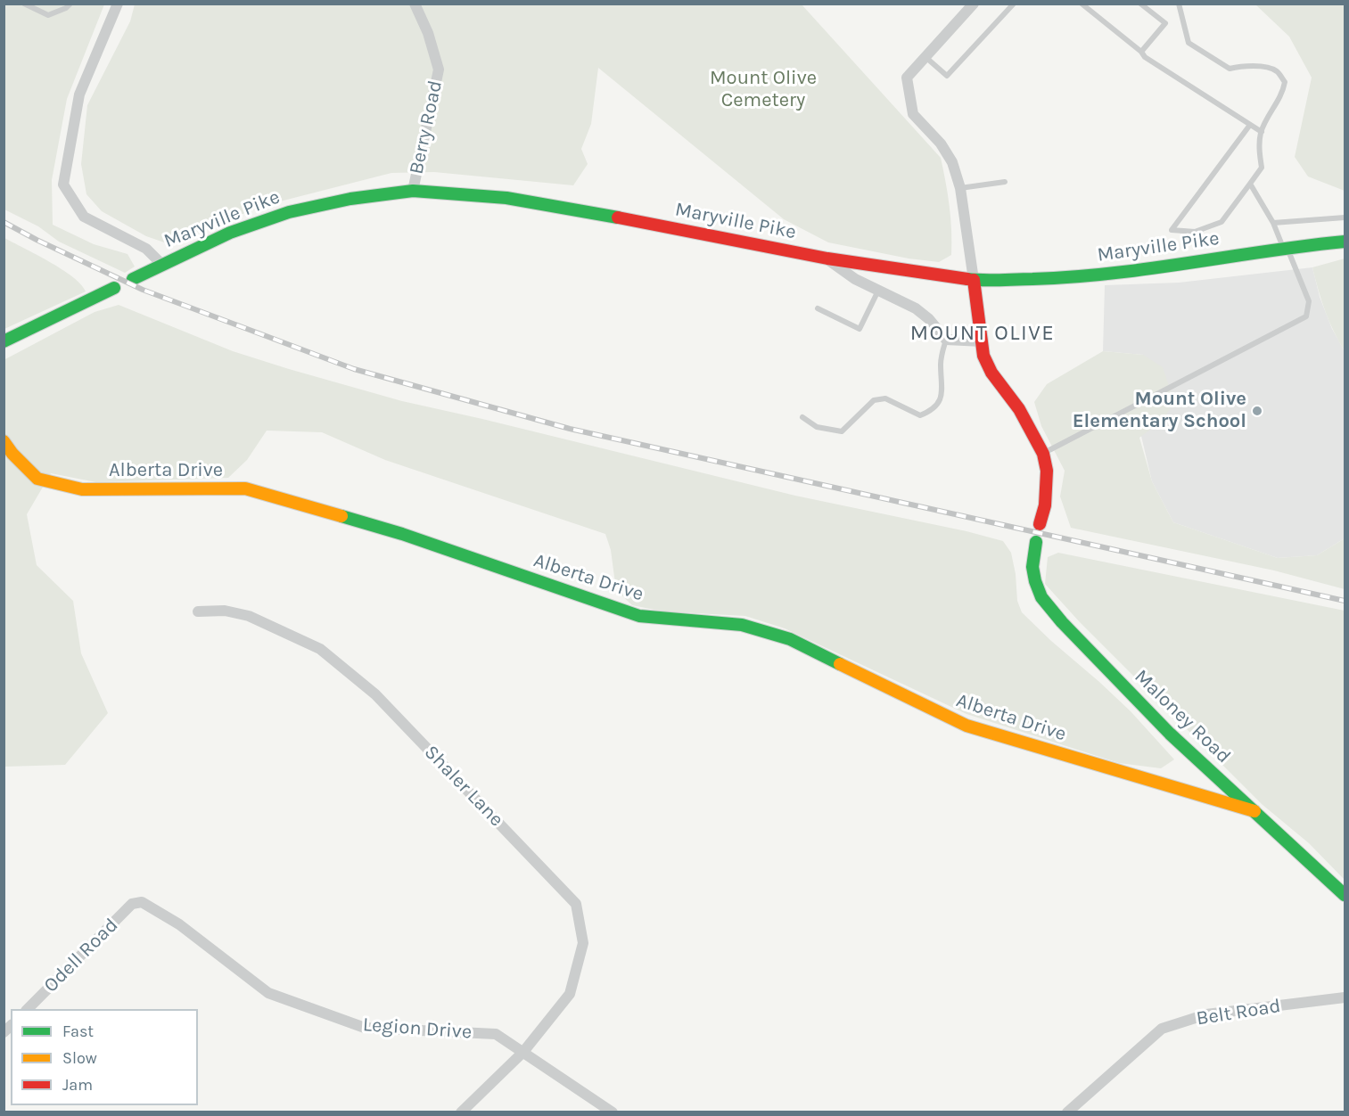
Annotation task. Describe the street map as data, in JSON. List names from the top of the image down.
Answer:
{
  "streets": {
    "street": [
      "Berry Road",
      "Maryville Pike",
      "Alberta Drive",
      "Maloney Road",
      "Shaler Lane",
      "Odell Road",
      "Belt Road",
      "Legion Drive"
    ]
  },
  "crossings": [
    ["Berry Road", "Maryville Pike"],
    ["Alberta Drive", "Maloney Road"],
    ["Shaler Lane", "Legion Drive"],
    ["Odell Road", "Legion Drive"]
  ],
  "districts": ["MOUNT OLIVE"],
  "parks": ["Mount Olive Cemetery"],
  "places": ["Mount Olive Elementary School"],
  "legend": ["Fast", "Slow", "Jam"]
}
